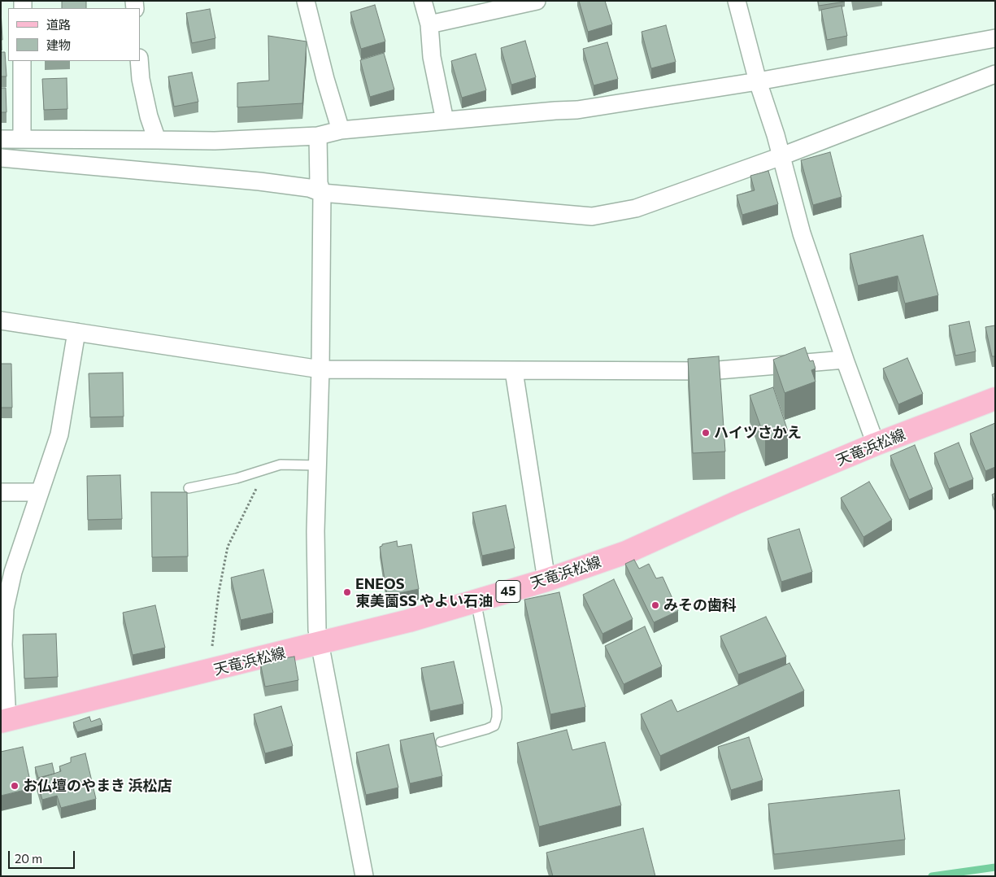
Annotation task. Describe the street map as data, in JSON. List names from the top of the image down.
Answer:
{
  "streets": {
    "main road": ["天竜浜松線", "45"]
  },
  "places": [
    "ハイツさかえ",
    "ENEOS 東美薗SS やよい石油",
    "みその歯科",
    "お仏壇のやまき 浜松店"
  ],
  "legend": ["道路", "建物"],
  "scale_bar": "20 m"
}
